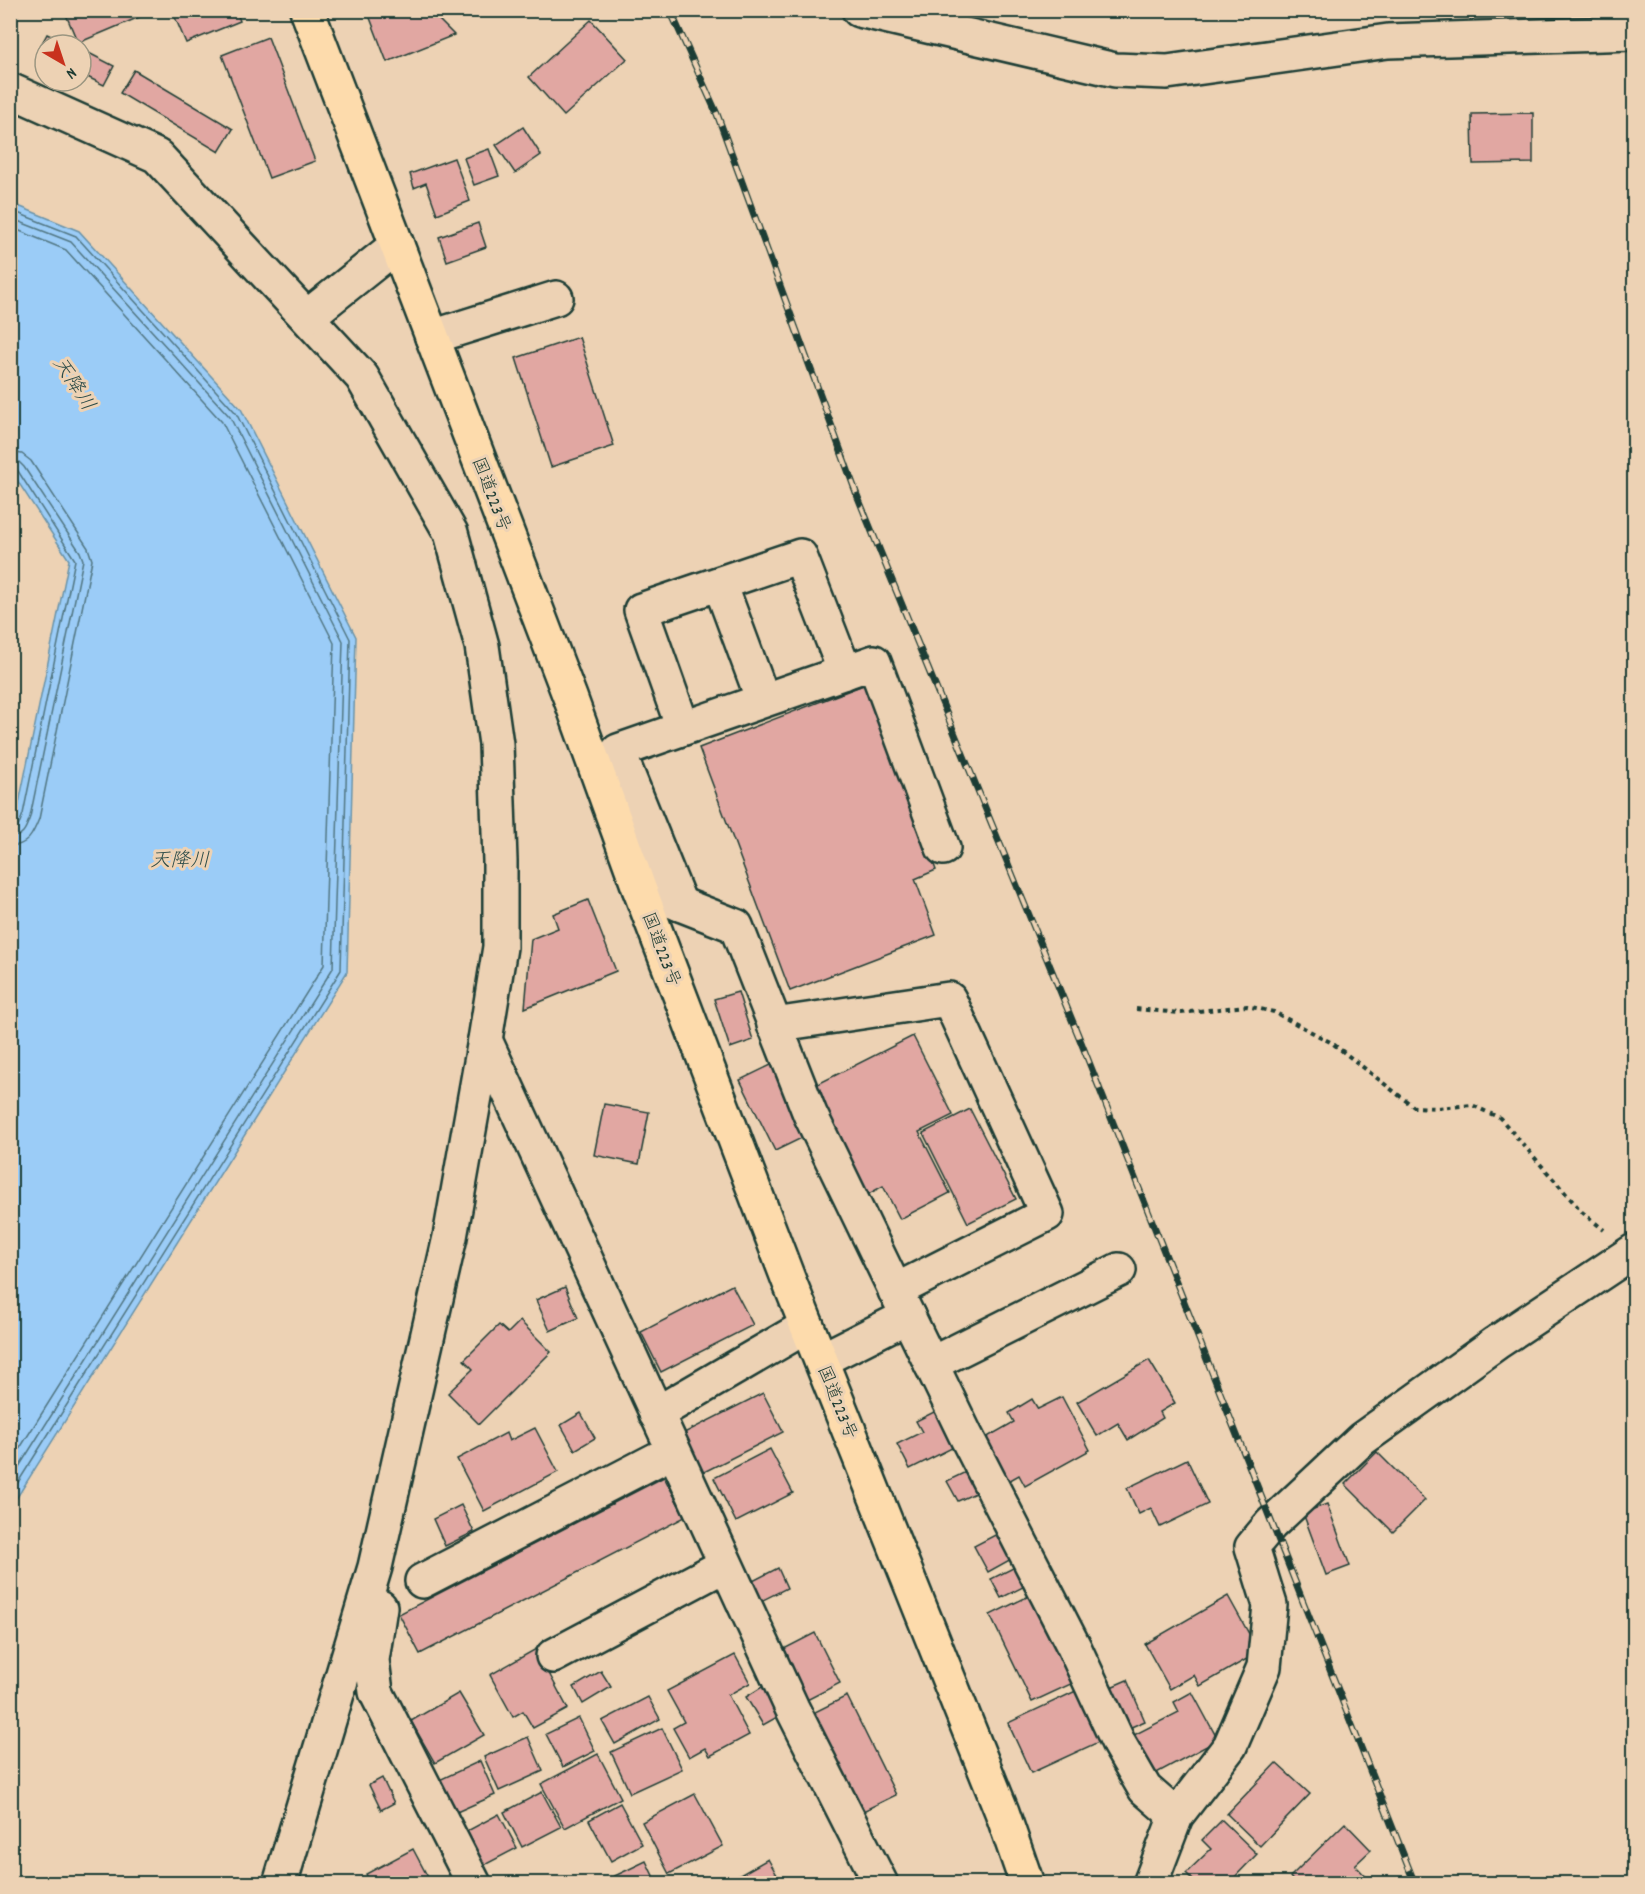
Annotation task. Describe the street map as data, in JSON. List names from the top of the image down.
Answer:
{
  "streets": {
    "highway": ["国道223号"]
  },
  "water": ["天降川"],
  "north": "bottom right"
}
